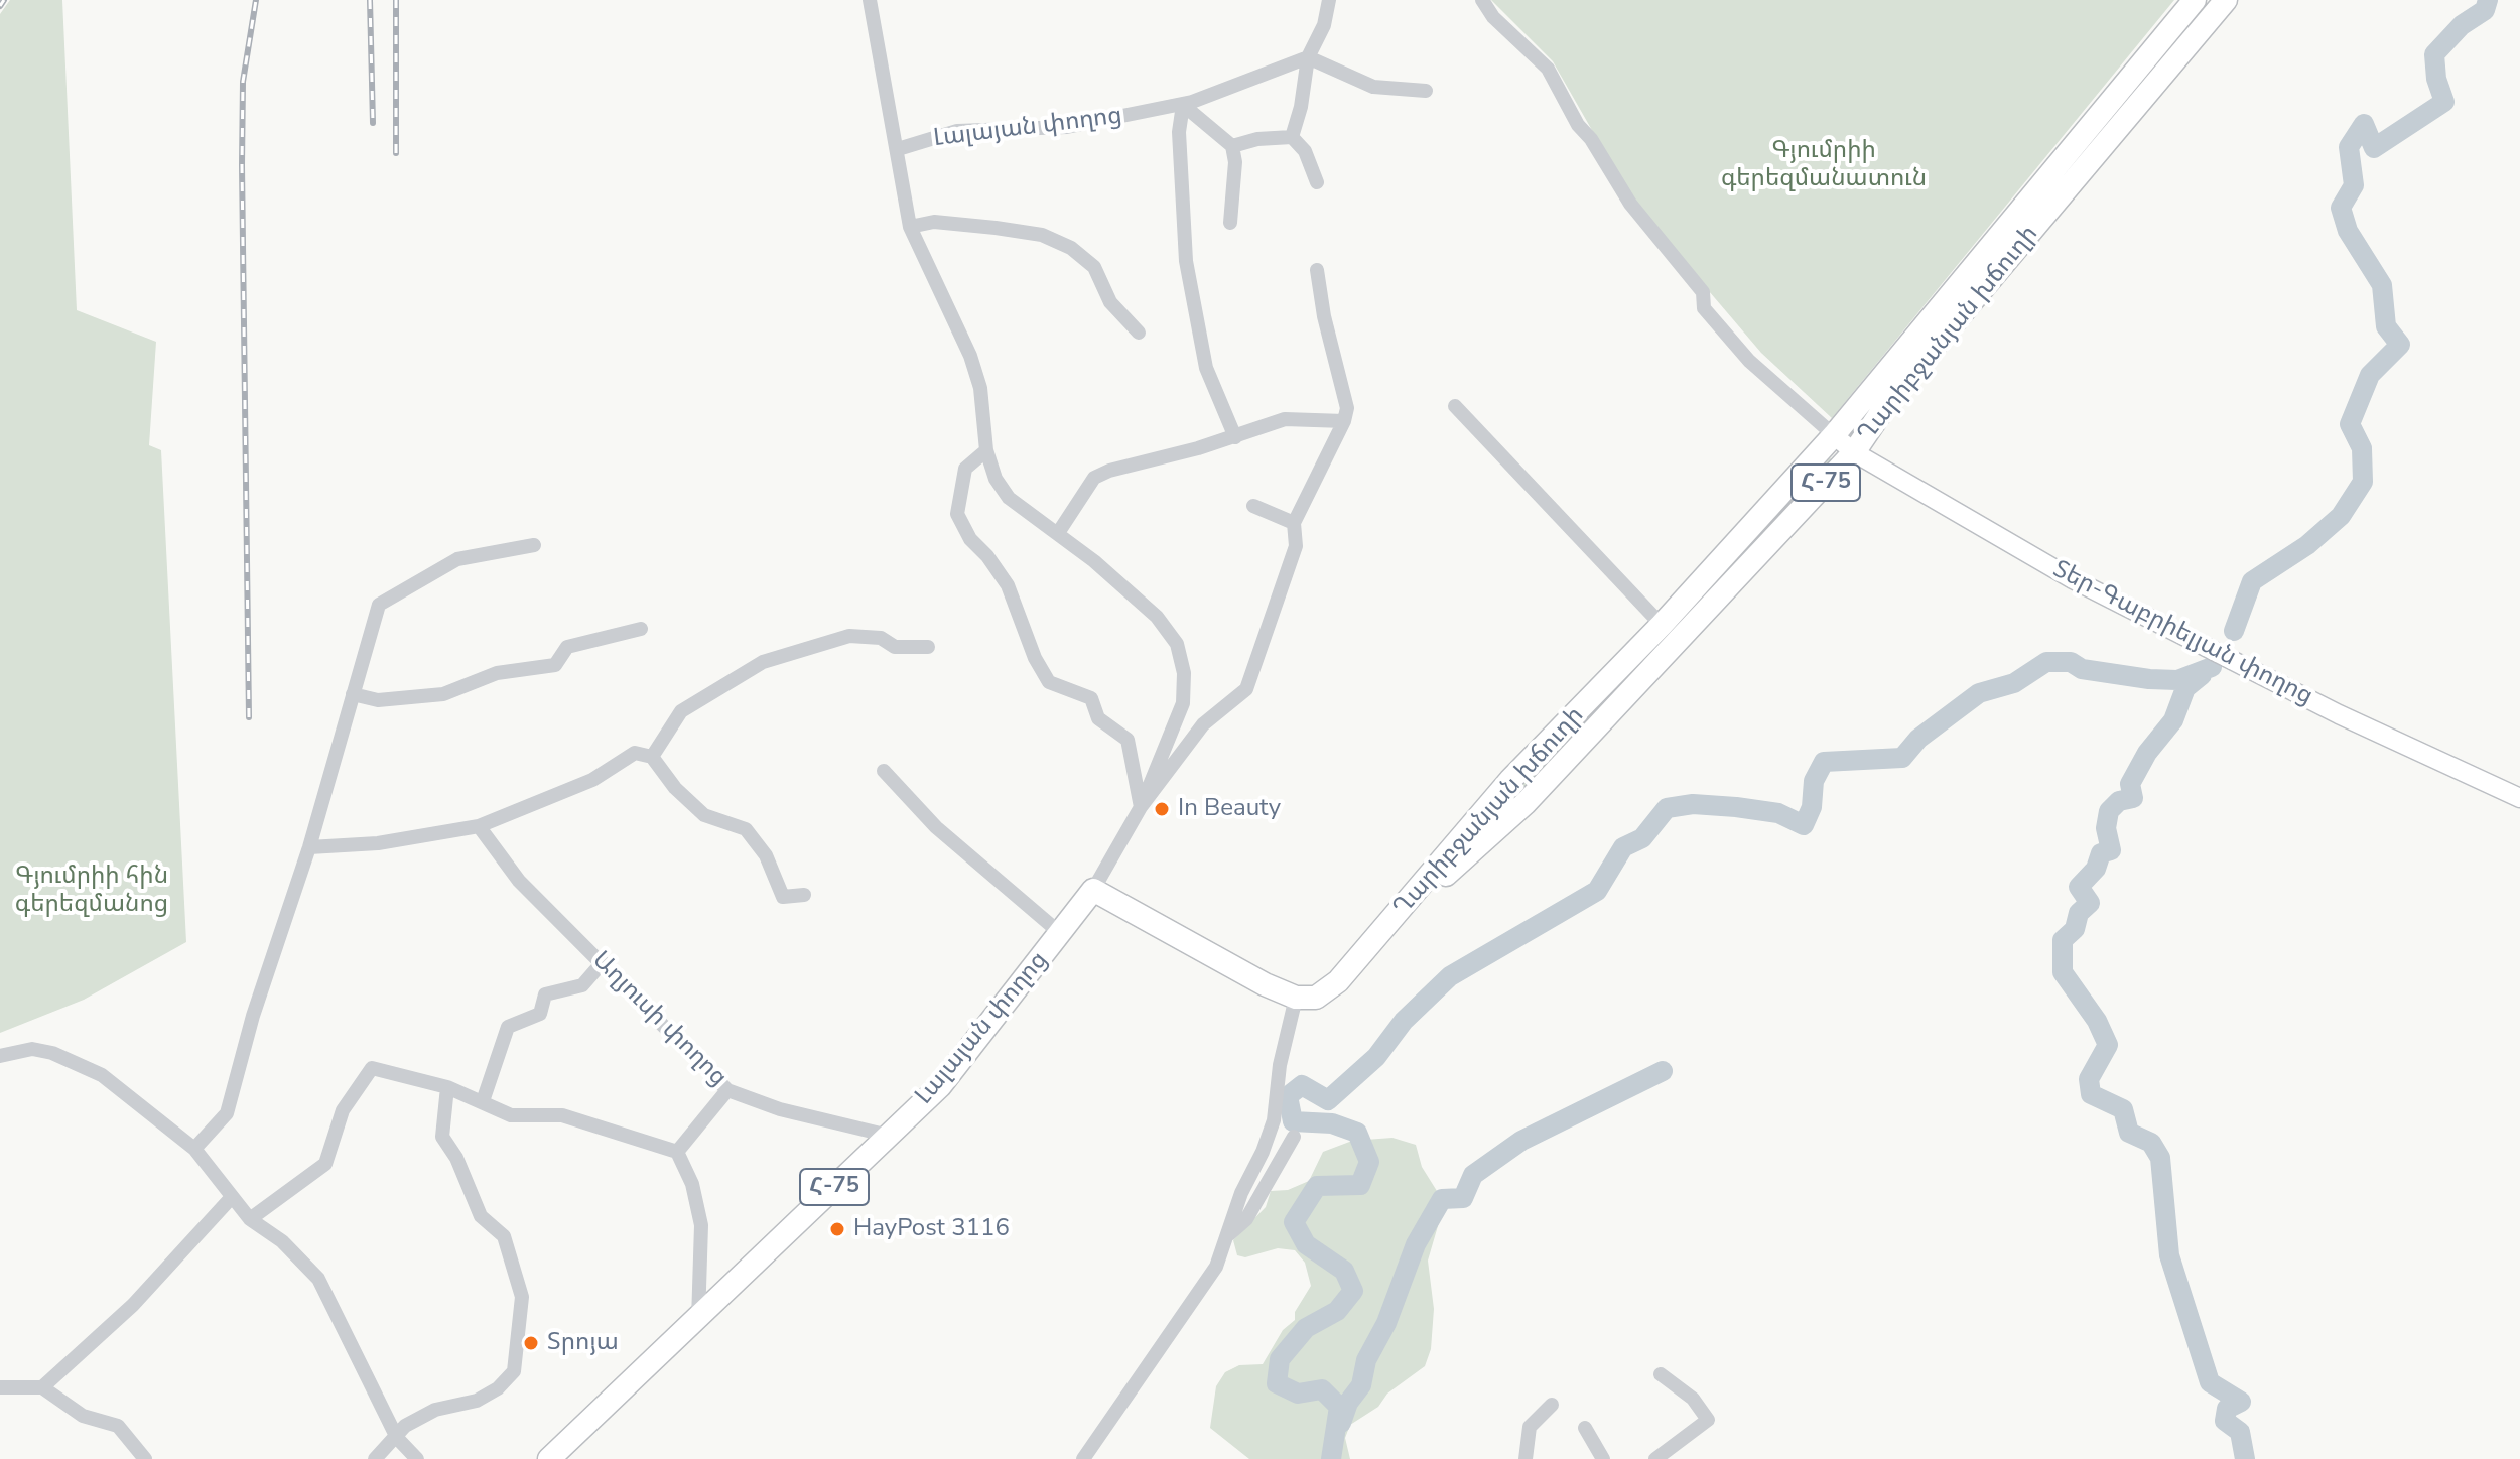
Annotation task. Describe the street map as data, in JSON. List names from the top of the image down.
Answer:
{
  "streets": {
    "highway": ["Լալայան փողոց", "Ղարիբջանյան խճուղի", "Հ-75"],
    "main road": ["Տեր-Գաբրիելյան փողոց"],
    "street": ["Աղյուսի փողոց"]
  },
  "crossings": [
    ["Լալայան փողոց", "Աղյուսի փողոց"],
    ["Ղարիբջանյան խճուղի", "Տեր-Գաբրիելյան փողոց"]
  ],
  "parks": ["Գյումրիի գերեզմանատուն", "Գյումրիի հին գերեզմանոց"],
  "places": ["In Beauty", "HayPost 3116", "Տրոյա"]
}
